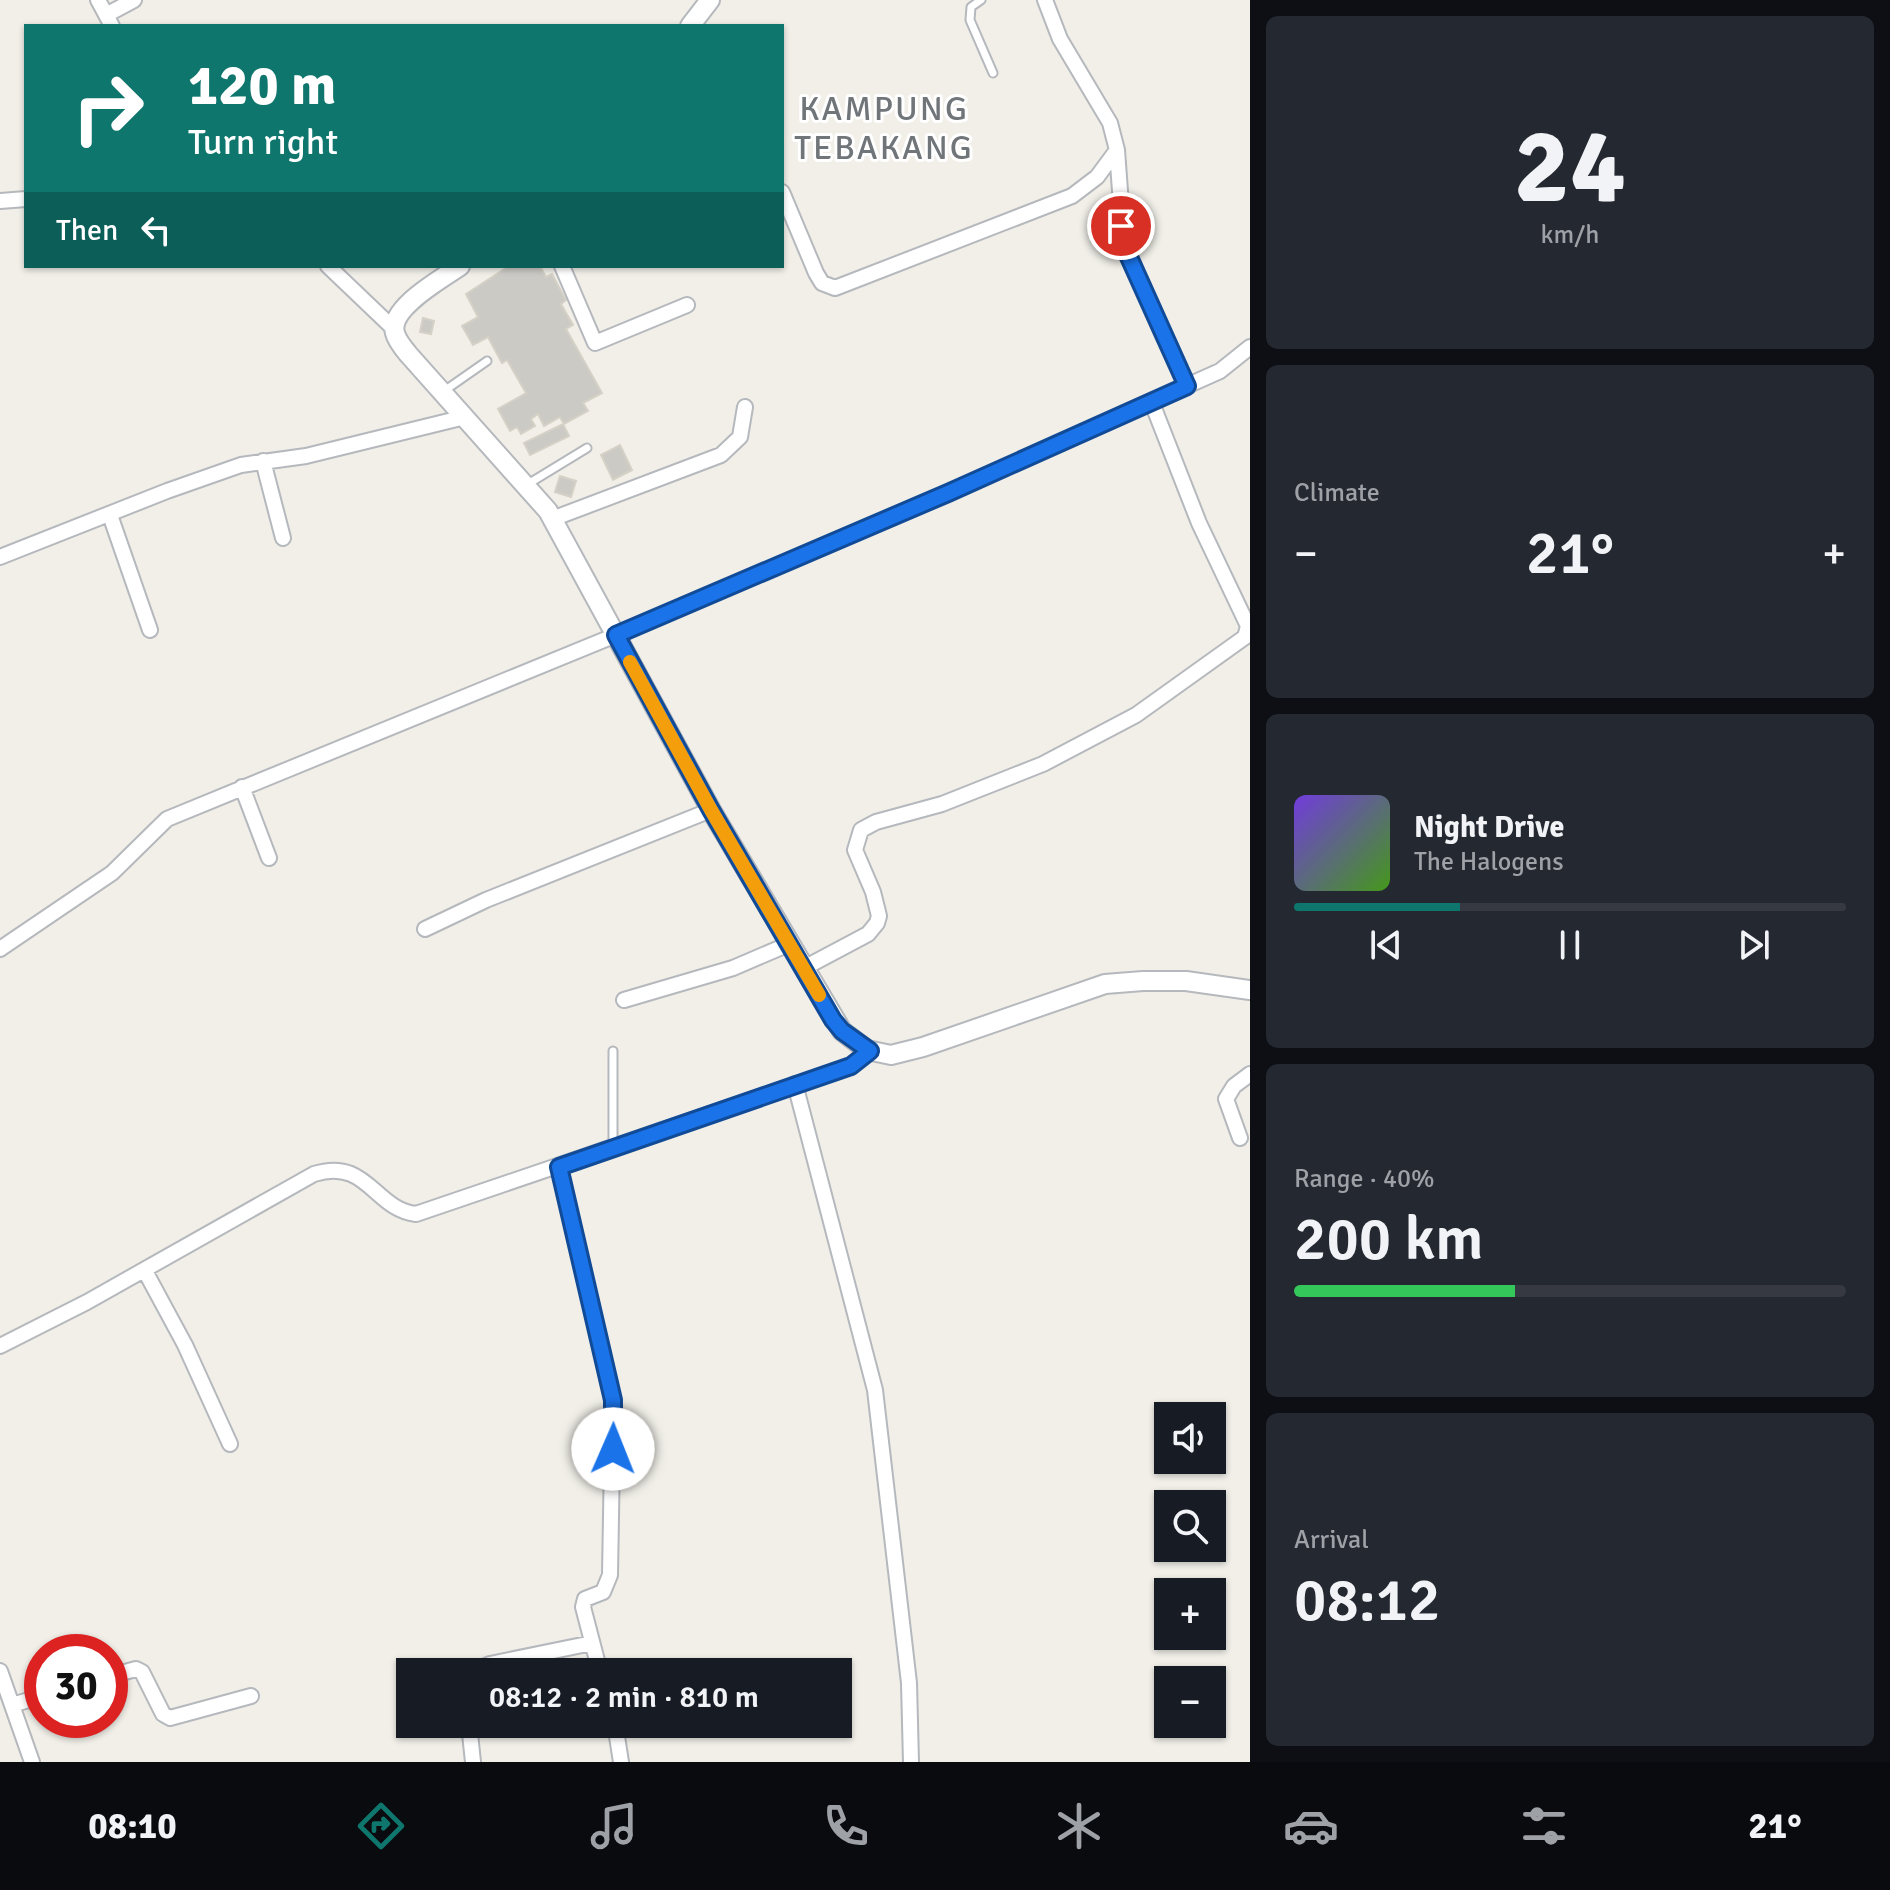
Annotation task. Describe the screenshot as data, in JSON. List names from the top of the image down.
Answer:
{
  "districts": ["KAMPUNG TEBAKANG"],
  "page": {
    "tile": [
      ["24", "km/h"],
      "Climate",
      ["Range · 40%", "200 km"],
      ["Arrival", "08:12"]
    ],
    "turn": ["120 m", "Turn right"],
    "then": "Then",
    "heat": ["−", "21°", "+"],
    "song": ["Night Drive", "The Halogens"],
    "map_buttons": ["+", "−"],
    "limit": "30",
    "trip": "08:12 · 2 min · 810 m",
    "tabs": ["08:10", "21°"]
  }
}
